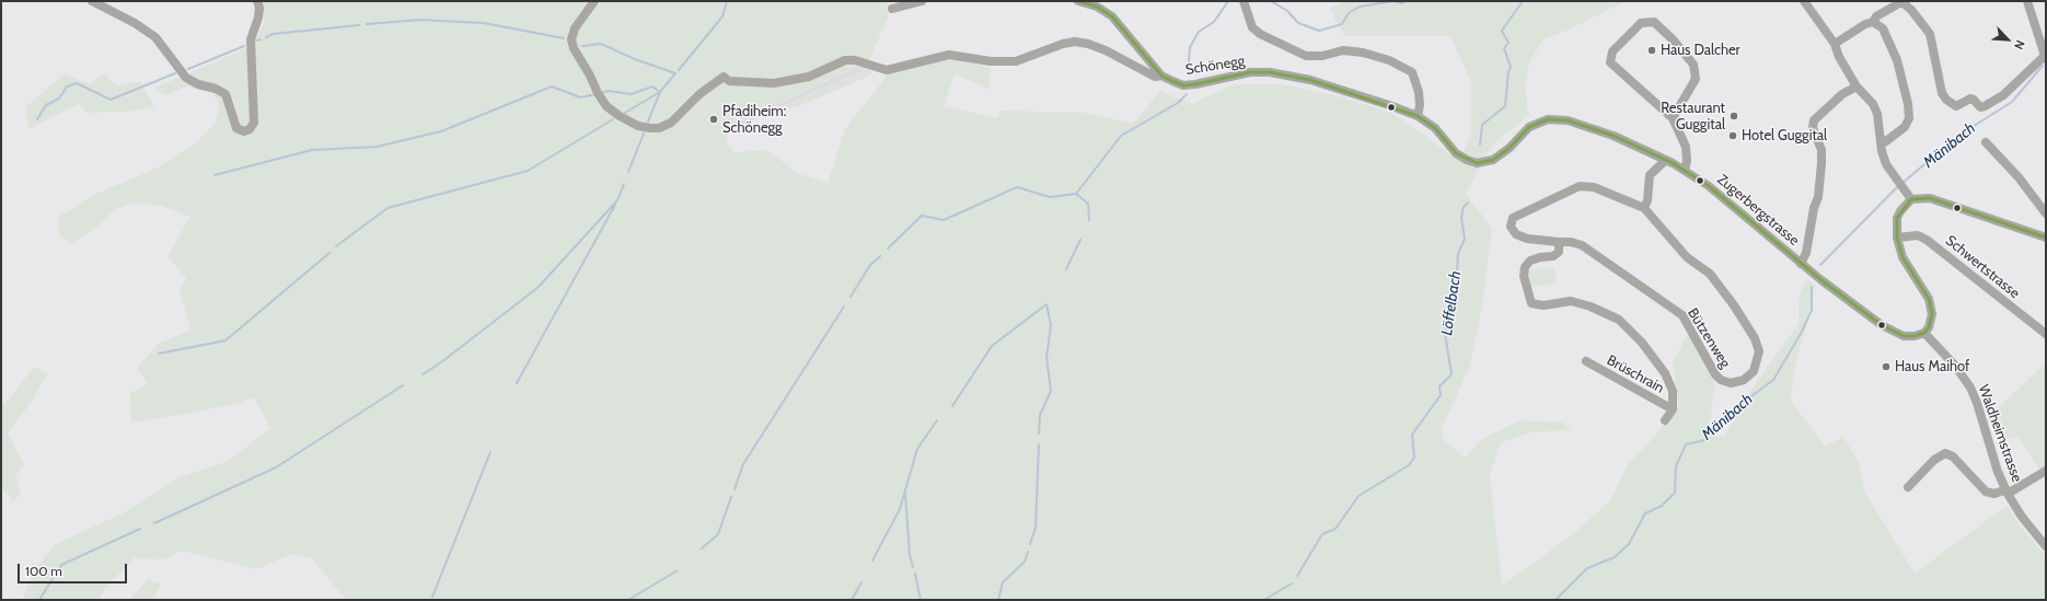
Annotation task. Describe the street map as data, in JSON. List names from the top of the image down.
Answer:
{
  "streets": {
    "street": [
      "Schönegg",
      "Zugerbergstrasse",
      "Schwertstrasse",
      "Bützenweg",
      "Brüschrain",
      "Waldheimstrasse"
    ]
  },
  "crossings": [
    ["Schönegg", "Zugerbergstrasse"],
    ["Zugerbergstrasse", "Waldheimstrasse"],
    ["Bützenweg", "Brüschrain"]
  ],
  "water": ["Mänibach", "Löffelbach"],
  "places": [
    "Haus Dalcher",
    "Restaurant Guggital",
    "Pfadiheim: Schönegg",
    "Hotel Guggital",
    "Haus Maihof"
  ],
  "scale_bar": "100 m",
  "north": "bottom right"
}
